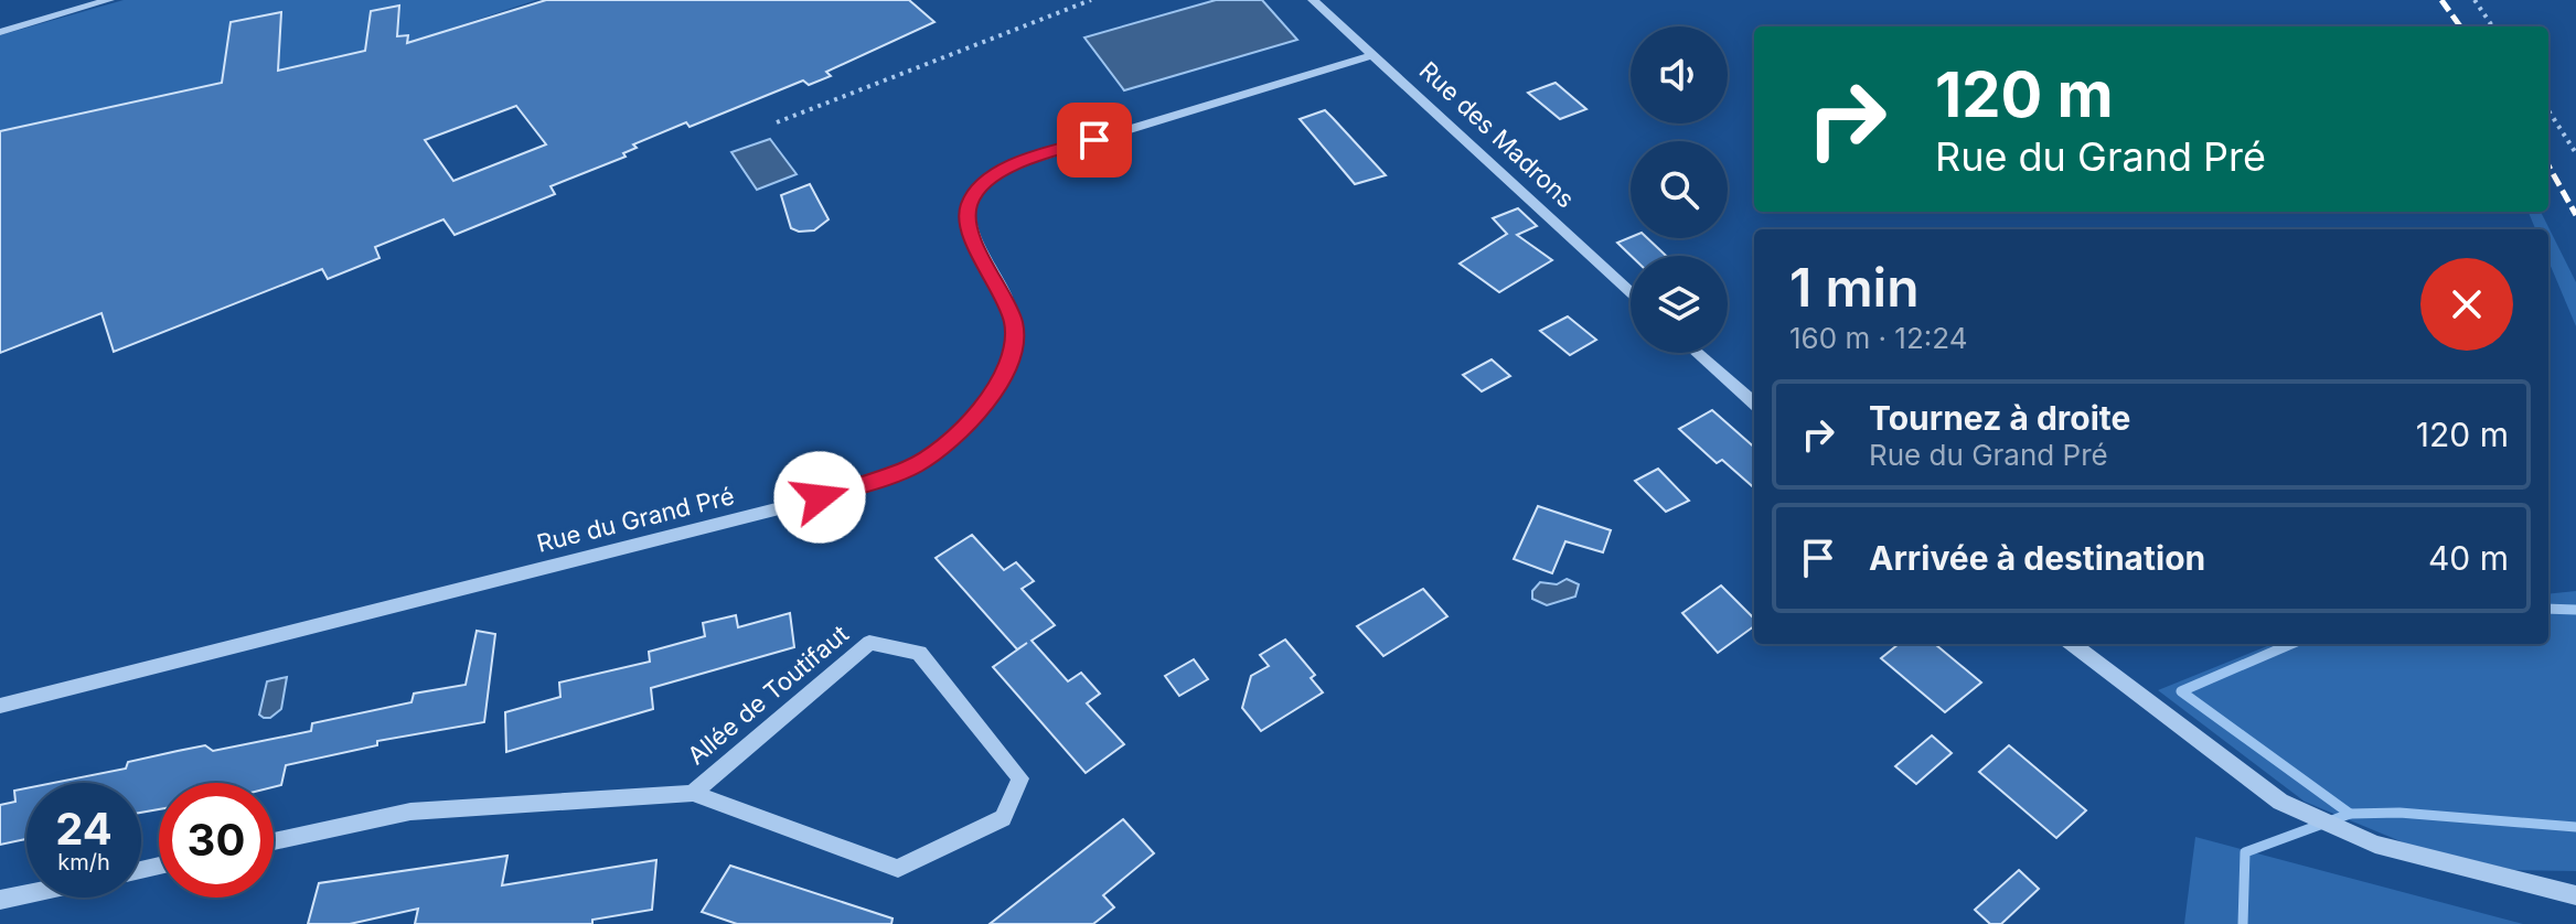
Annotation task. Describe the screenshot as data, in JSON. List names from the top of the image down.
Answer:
{
  "streets": {
    "street": ["Rue des Madrons", "Rue du Grand Pré", "Allée de Toutifaut"]
  },
  "crossings": [
    ["Rue des Madrons", "Rue du Grand Pré"]
  ],
  "page": {
    "turn": ["120 m", "Rue du Grand Pré"],
    "heading": ["1 min", "160 m · 12:24"],
    "list": [
      {
        "name": "Tournez à droite",
        "note": "Rue du Grand Pré",
        "value": "120 m"
      },
      {
        "name": "Arrivée à destination",
        "value": "40 m"
      }
    ],
    "speed": "24 km/h",
    "limit": "30"
  }
}
